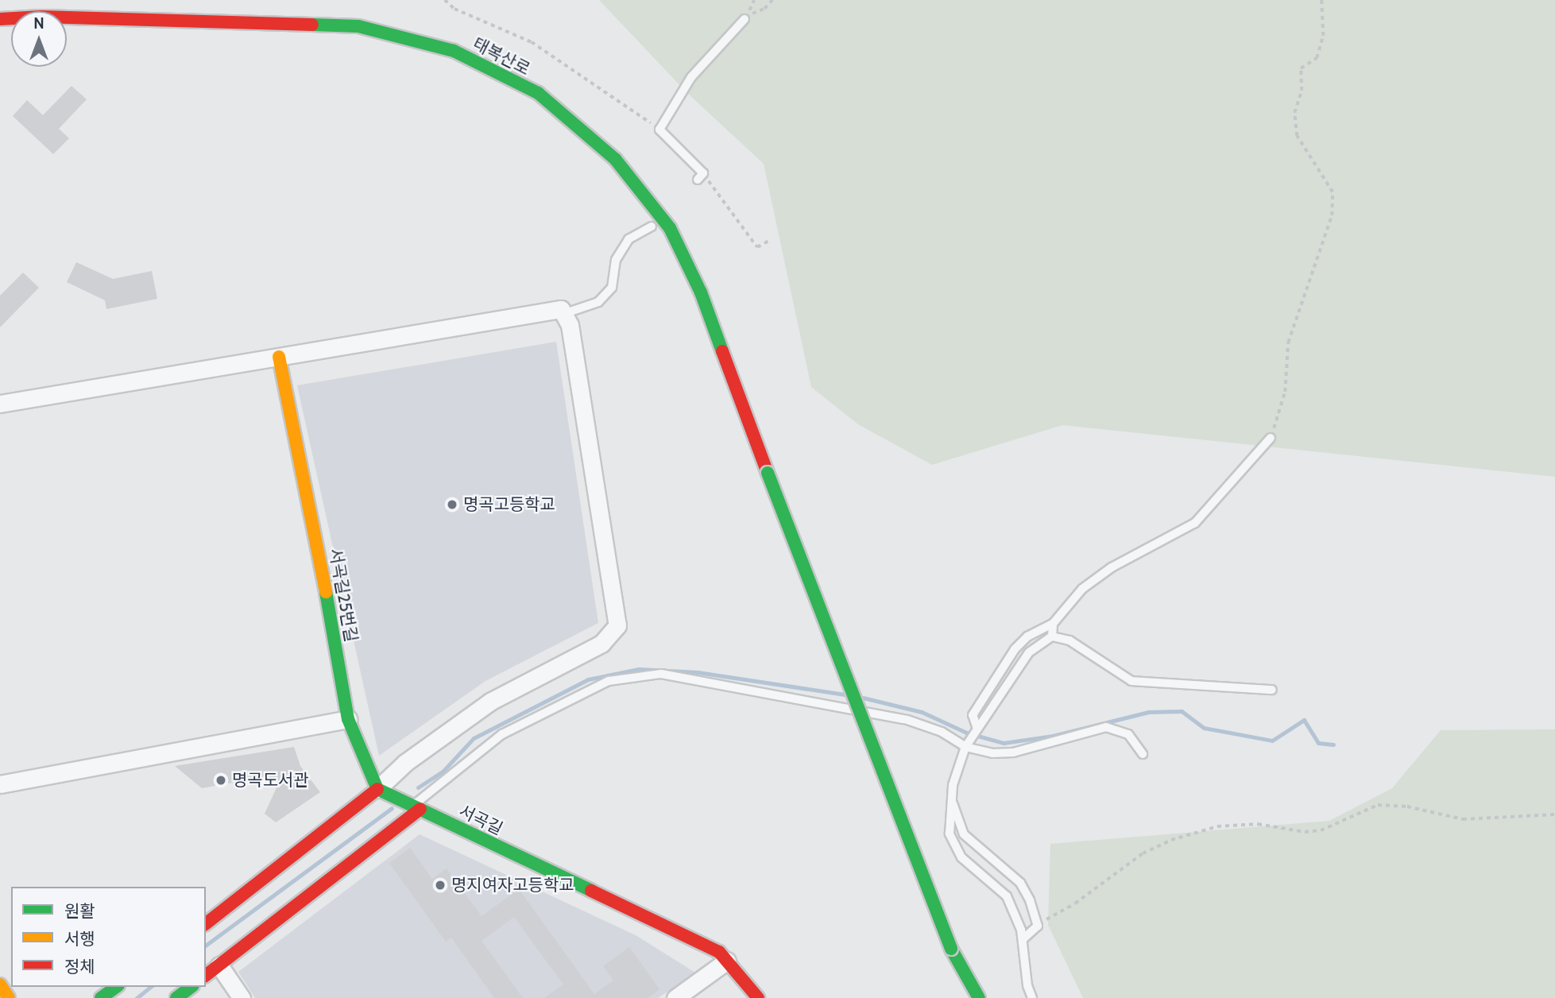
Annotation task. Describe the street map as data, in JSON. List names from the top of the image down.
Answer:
{
  "streets": {
    "street": ["태복산로", "서곡길25번길", "서곡길"]
  },
  "places": ["명곡고등학교", "명곡도서관", "명지여자고등학교"],
  "legend": ["원활", "서행", "정체"],
  "north": "top"
}
